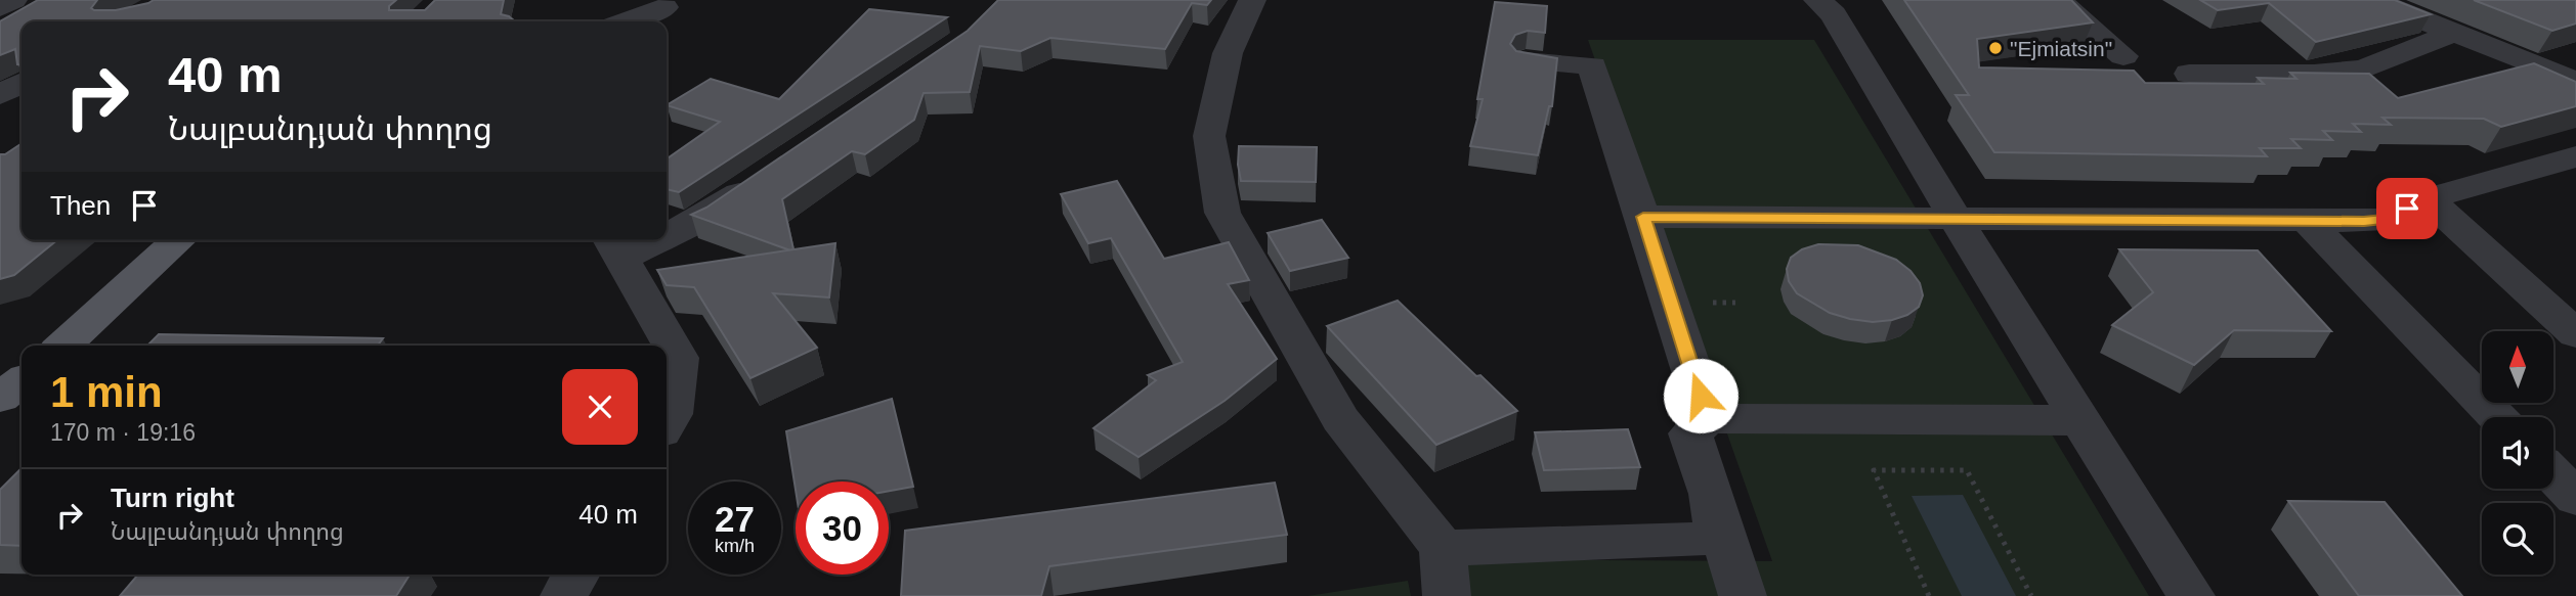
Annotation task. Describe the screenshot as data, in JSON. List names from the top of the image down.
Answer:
{
  "places": ["\"Ejmiatsin\""],
  "north": "top",
  "page": {
    "turn": ["40 m", "Նալբանդյան փողոց"],
    "then": "Then",
    "heading": ["1 min", "170 m · 19:16"],
    "list": [
      {
        "name": "Turn right",
        "note": "Նալբանդյան փողոց",
        "value": "40 m"
      }
    ],
    "speed": "27 km/h",
    "limit": "30"
  }
}
